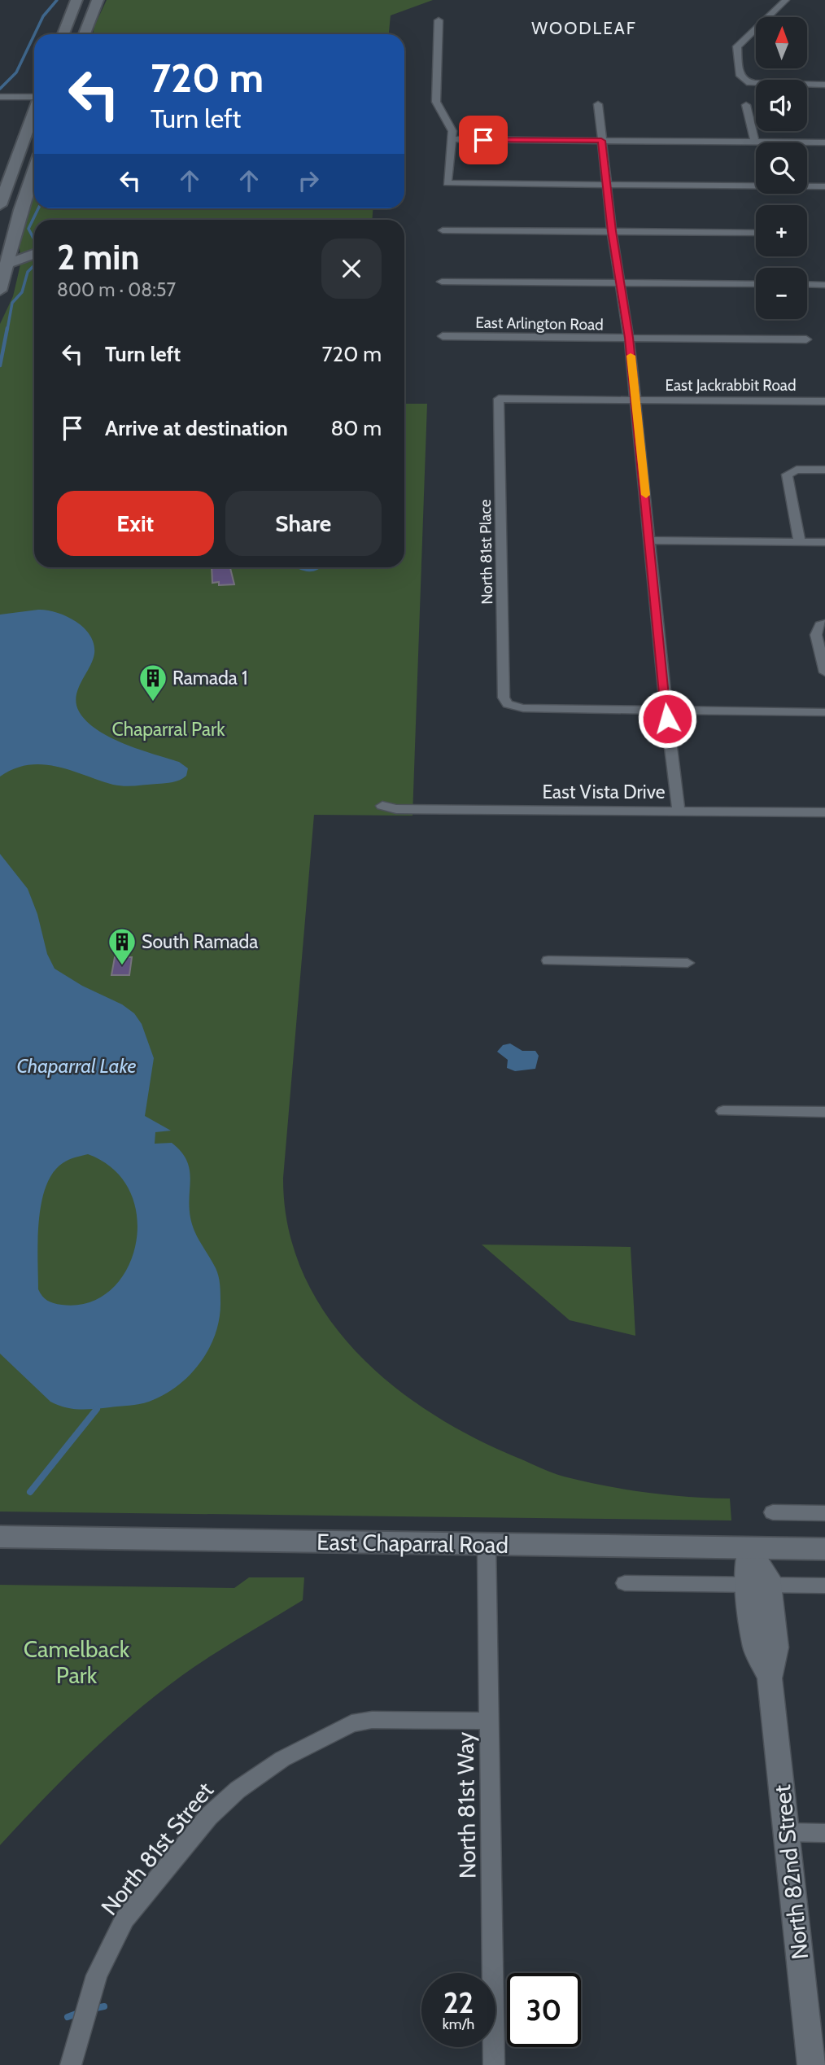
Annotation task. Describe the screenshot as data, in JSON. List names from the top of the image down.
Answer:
{
  "streets": {
    "main road": ["East Chaparral Road"],
    "street": [
      "East Arlington Road",
      "East Jackrabbit Road",
      "North 81st Place",
      "East Vista Drive",
      "North 81st Way",
      "North 81st Street",
      "North 82nd Street"
    ]
  },
  "crossings": [
    ["East Jackrabbit Road", "North 81st Place"],
    ["East Chaparral Road", "North 81st Way"],
    ["East Chaparral Road", "North 82nd Street"],
    ["North 81st Way", "North 81st Street"]
  ],
  "districts": ["WOODLEAF"],
  "water": ["Chaparral Lake"],
  "parks": ["Chaparral Park", "Camelback Park"],
  "places": {
    "building": ["Ramada 1", "South Ramada"]
  },
  "north": "top",
  "page": {
    "map_buttons": ["+", "−"],
    "turn": ["720 m", "Turn left"],
    "heading": ["2 min", "800 m · 08:57"],
    "list": [
      {
        "name": "Turn left",
        "value": "720 m"
      },
      {
        "name": "Arrive at destination",
        "value": "80 m"
      }
    ],
    "buttons": ["Exit", "Share"],
    "speed": "22 km/h",
    "limit": "30"
  }
}
